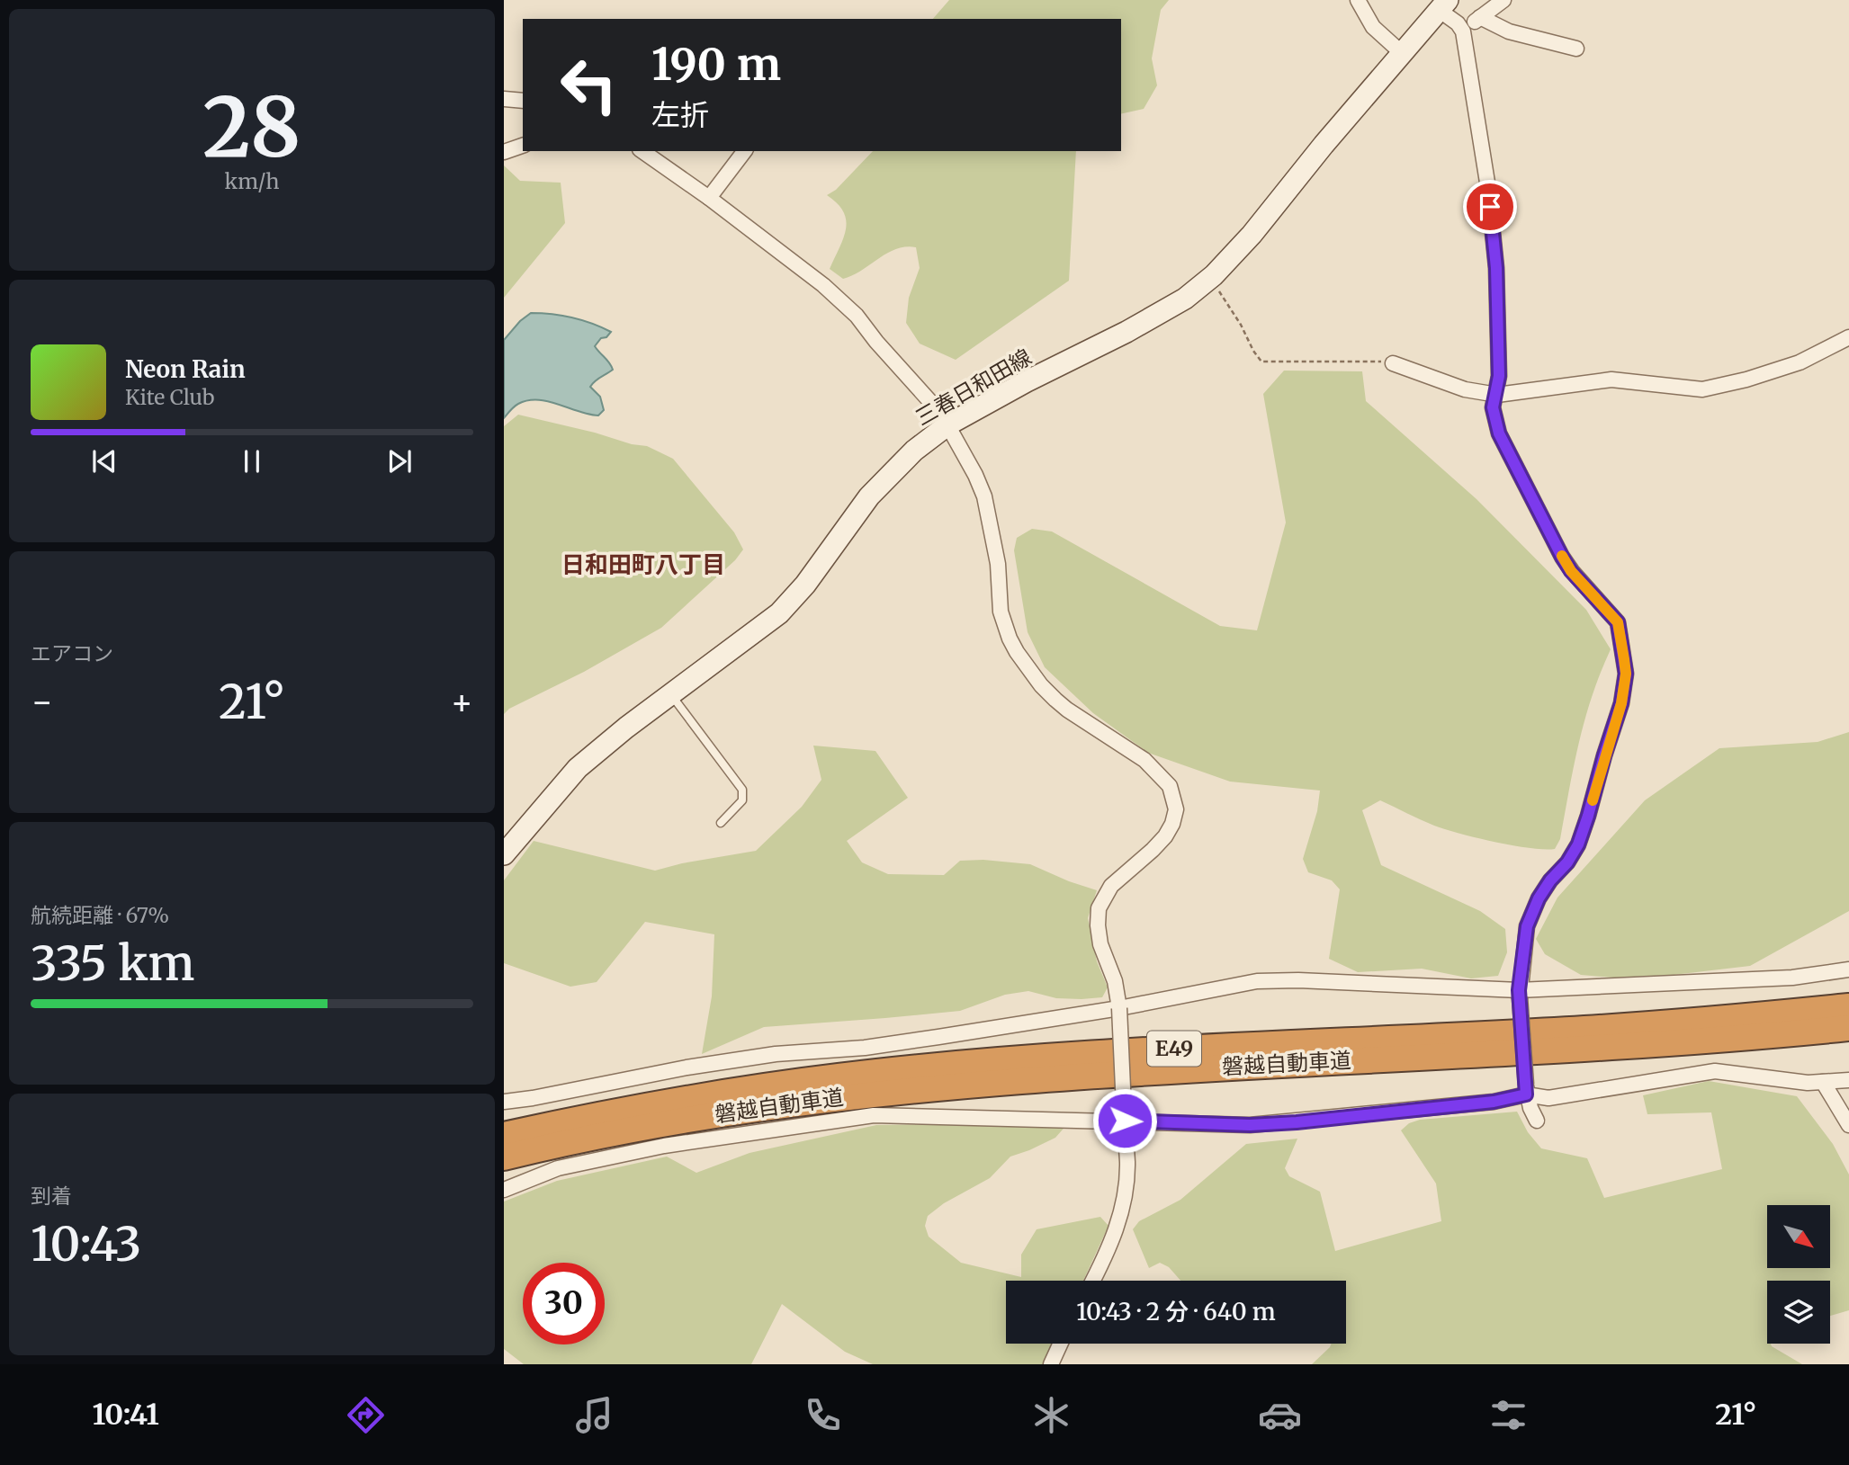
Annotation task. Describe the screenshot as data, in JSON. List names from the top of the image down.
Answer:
{
  "streets": {
    "highway": ["E49", "磐越自動車道"],
    "main road": ["三春日和田線"]
  },
  "districts": ["日和田町八丁目"],
  "north": "bottom right",
  "page": {
    "tile": [
      ["28", "km/h"],
      "エアコン",
      ["航続距離 · 67%", "335 km"],
      ["到着", "10:43"]
    ],
    "turn": ["190 m", "左折"],
    "song": ["Neon Rain", "Kite Club"],
    "heat": ["−", "21°", "+"],
    "limit": "30",
    "trip": "10:43 · 2 分 · 640 m",
    "tabs": ["10:41", "21°"]
  }
}
